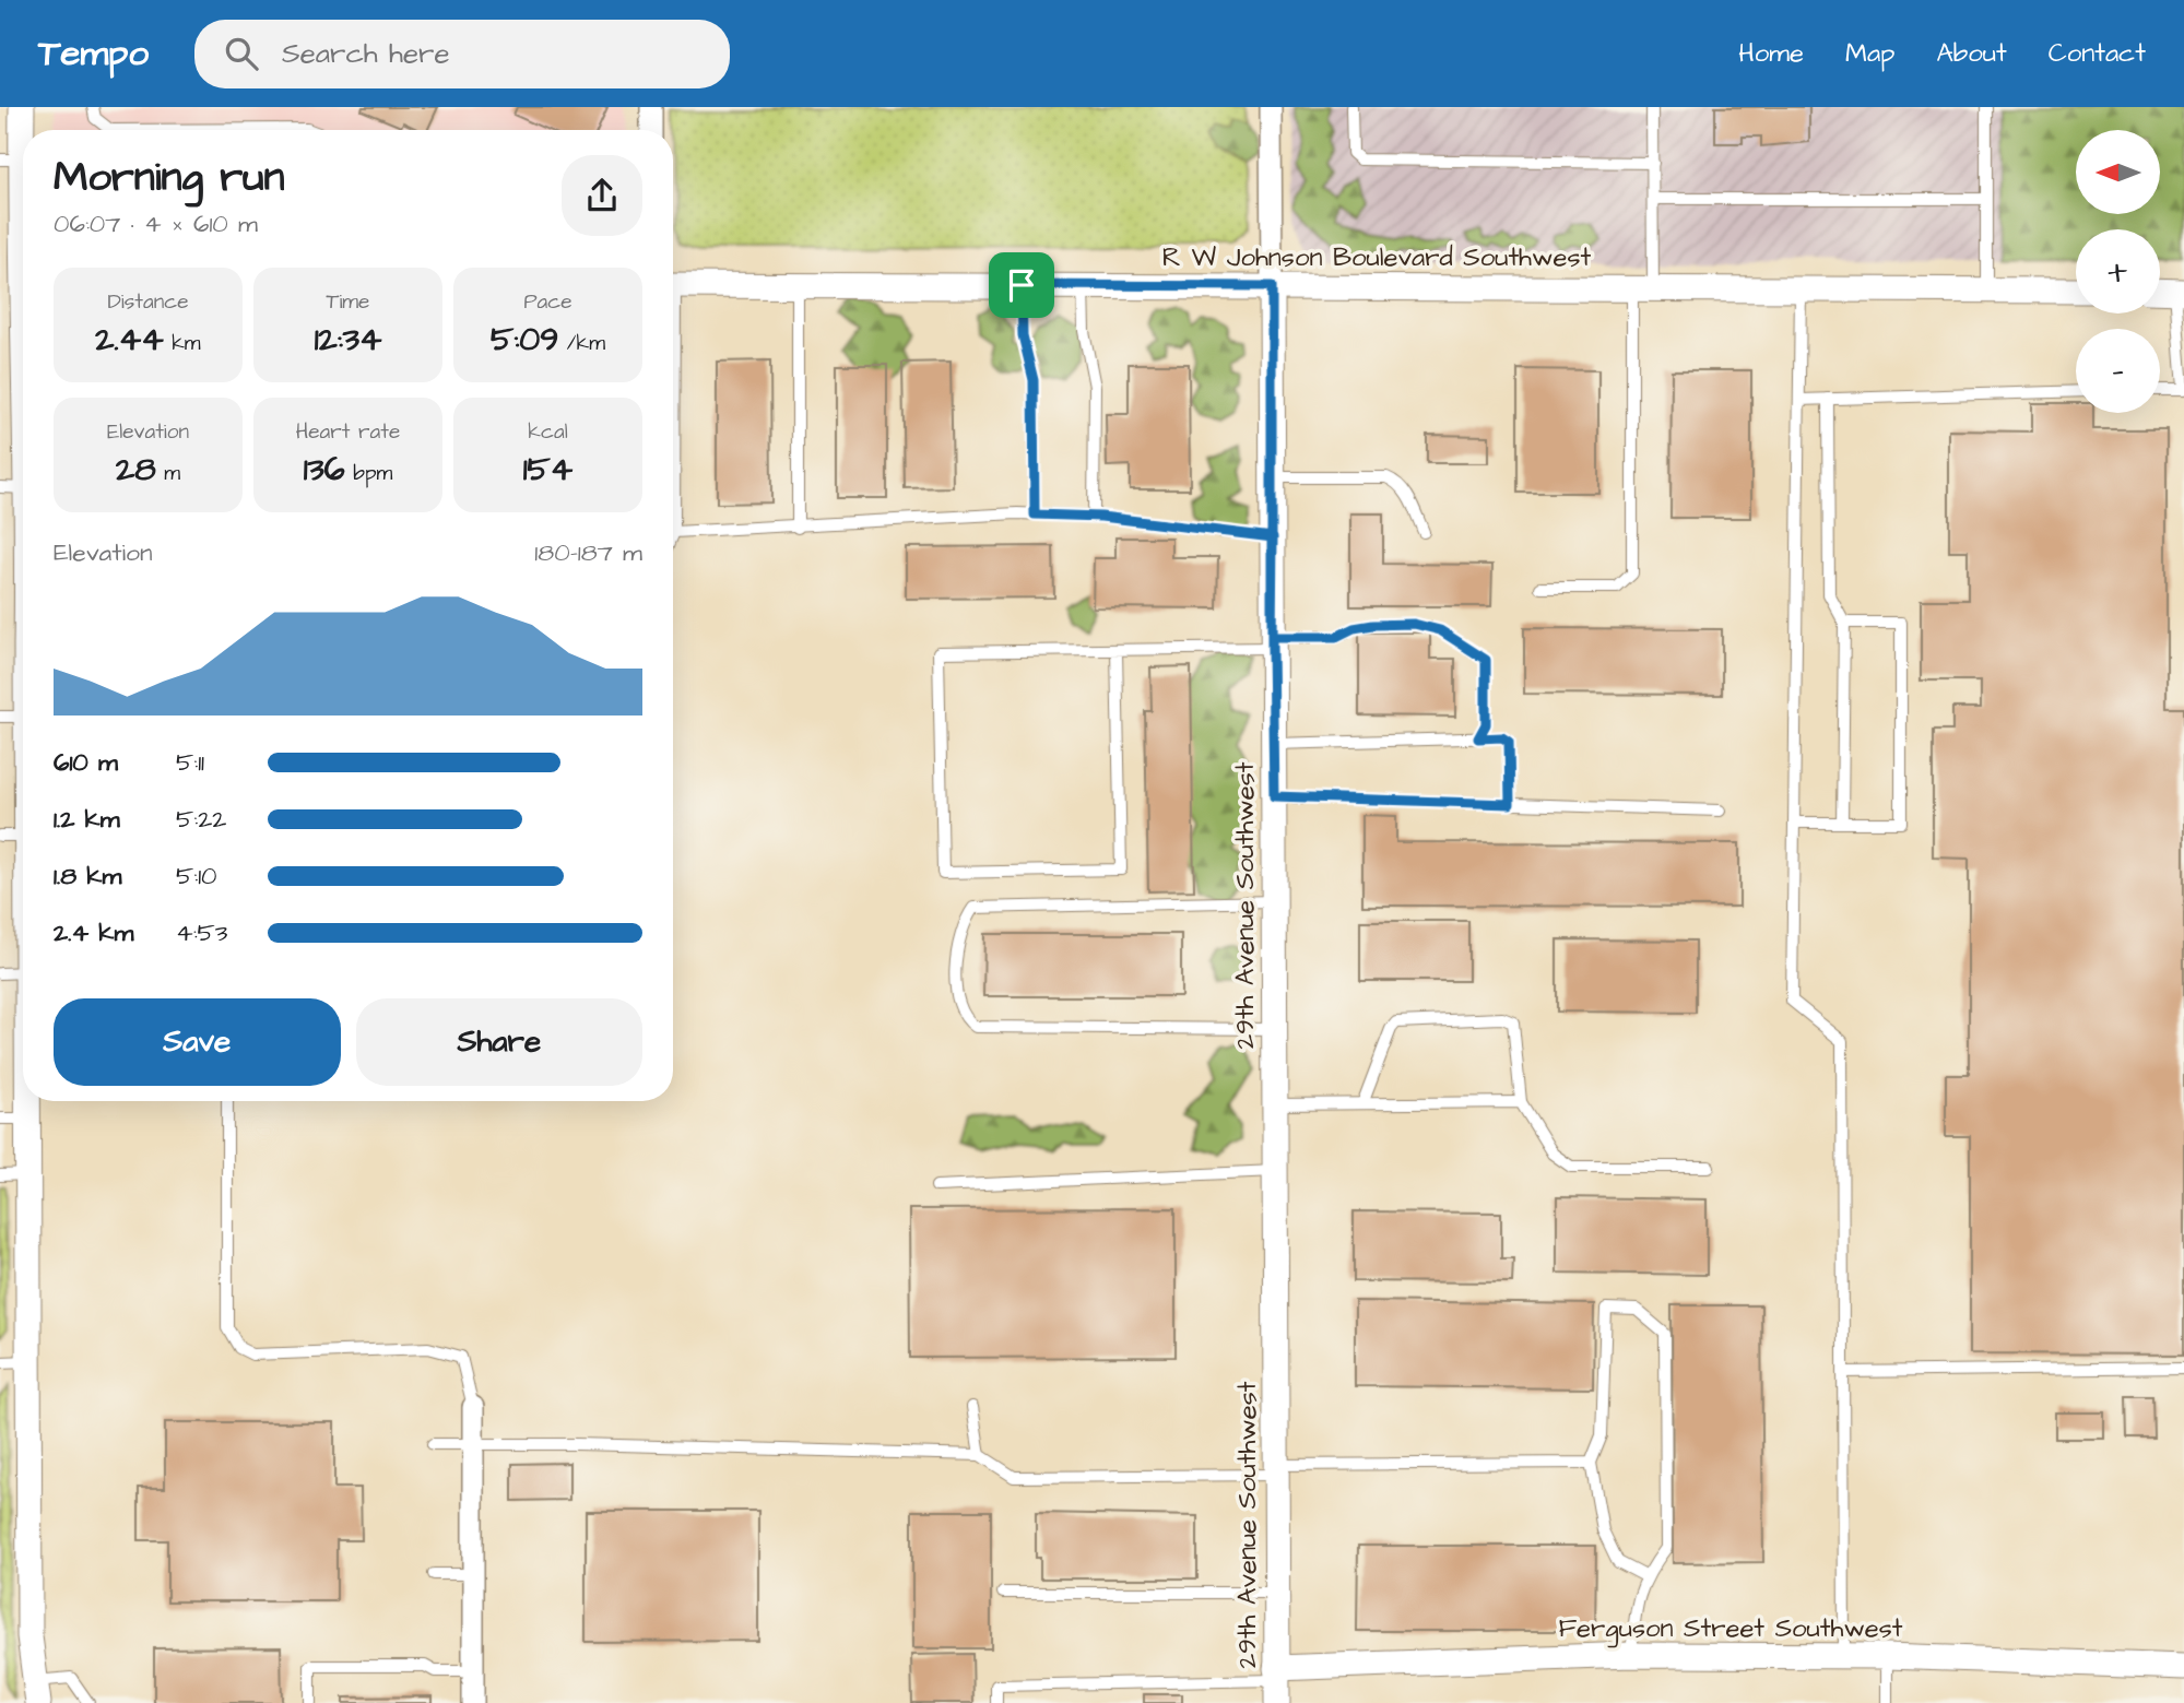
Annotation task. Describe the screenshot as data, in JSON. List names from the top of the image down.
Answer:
{
  "streets": {
    "street": ["R W Johnson Boulevard Southwest", "29th Avenue Southwest", "Ferguson Street Southwest"]
  },
  "crossings": [
    ["R W Johnson Boulevard Southwest", "29th Avenue Southwest"],
    ["29th Avenue Southwest", "Ferguson Street Southwest"]
  ],
  "north": "left",
  "page": {
    "header": "Tempo",
    "search": "Search here",
    "nav": [
      "Home",
      "Map",
      "About",
      "Contact"
    ],
    "map_buttons": ["+", "−"],
    "heading": ["Morning run", "06:07 · 4 × 610 m"],
    "stats": [
      ["Distance", "2.44 km"],
      ["Time", "12:34"],
      ["Pace", "5:09 /km"],
      ["Elevation", "28 m"],
      ["Heart rate", "136 bpm"],
      ["kcal", "154"]
    ],
    "chart": ["Elevation", "180–187 m"],
    "list": [
      {
        "name": "610 m",
        "note": "5:11"
      },
      {
        "name": "1.2 km",
        "note": "5:22"
      },
      {
        "name": "1.8 km",
        "note": "5:10"
      },
      {
        "name": "2.4 km",
        "note": "4:53"
      }
    ],
    "buttons": ["Save", "Share"]
  }
}
